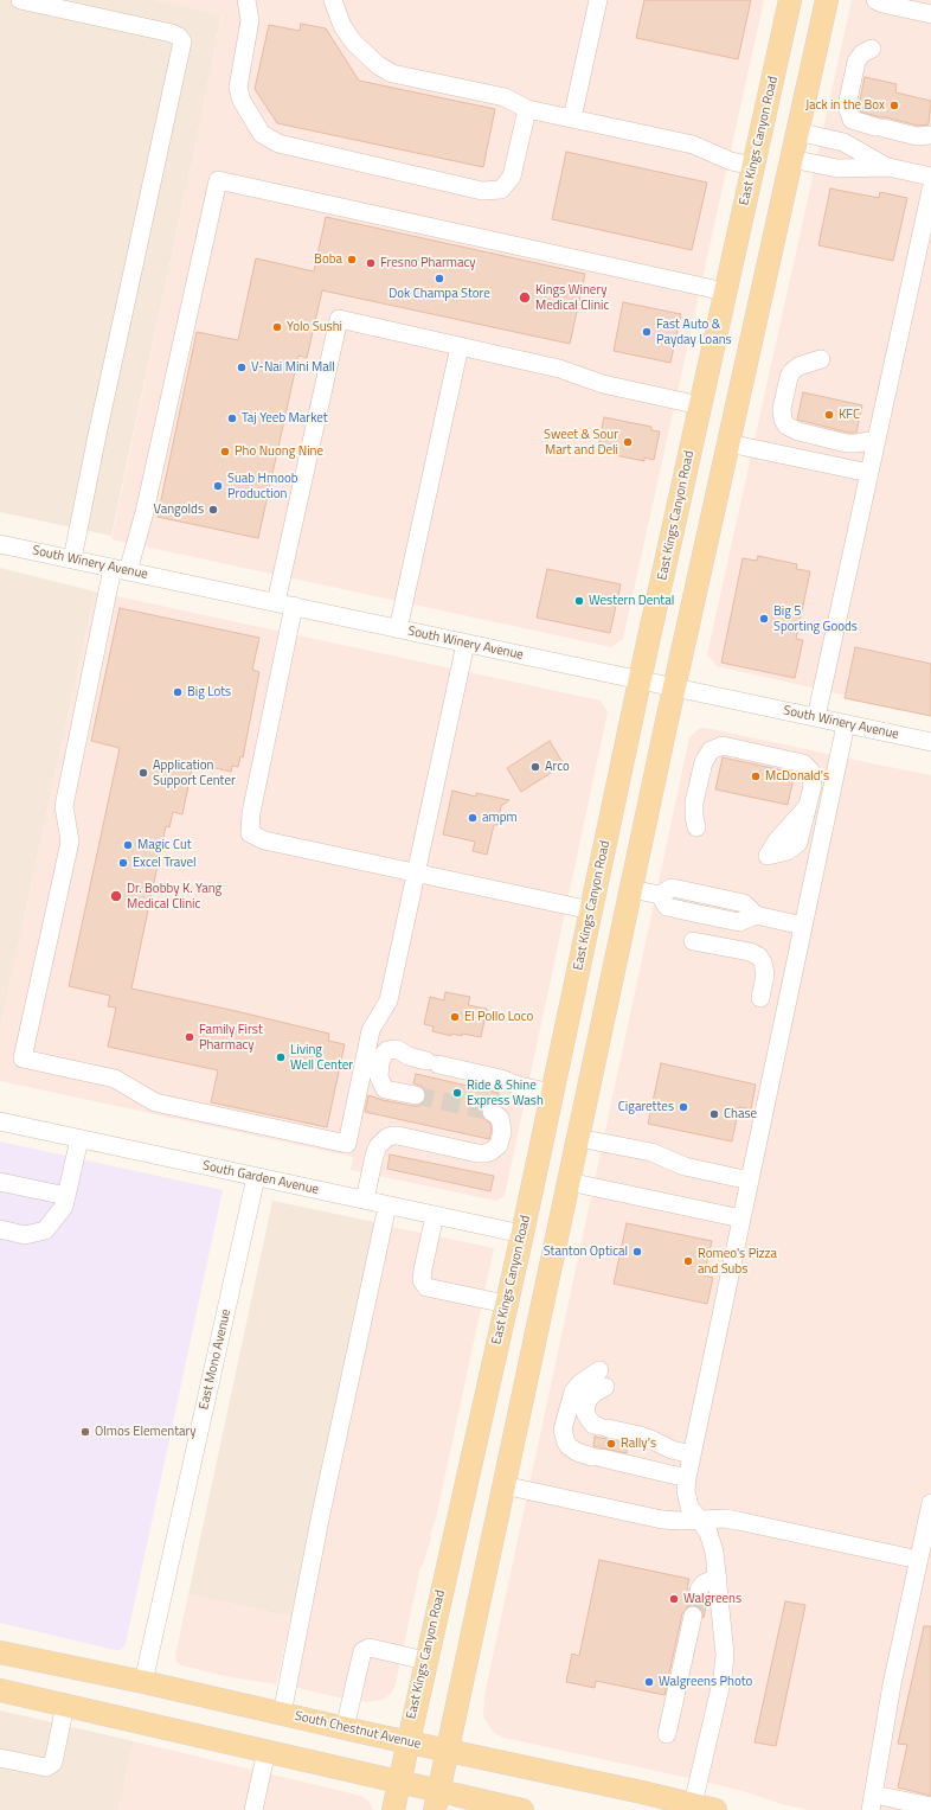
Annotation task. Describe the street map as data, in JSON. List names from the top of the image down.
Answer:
{
  "streets": {
    "main road": ["East Kings Canyon Road", "South Chestnut Avenue"],
    "street": ["South Winery Avenue", "South Garden Avenue", "East Mono Avenue"]
  },
  "crossings": [
    ["East Kings Canyon Road", "South Winery Avenue"],
    ["East Kings Canyon Road", "South Garden Avenue"],
    ["East Kings Canyon Road", "South Chestnut Avenue"],
    ["South Garden Avenue", "East Mono Avenue"],
    ["East Mono Avenue", "South Chestnut Avenue"]
  ],
  "places": [
    "Jack in the Box",
    "Boba",
    "Fresno Pharmacy",
    "Dok Champa Store",
    "Kings Winery Medical Clinic",
    "Yolo Sushi",
    "Fast Auto & Payday Loans",
    "V-Nai Mini Mall",
    "KFC",
    "Taj Yeeb Market",
    "Sweet & Sour Mart and Deli",
    "Pho Nuong Nine",
    "Suab Hmoob Production",
    "Vangolds",
    "Western Dental",
    "Big 5 Sporting Goods",
    "Big Lots",
    "Arco",
    "Application Support Center",
    "McDonald's",
    "ampm",
    "Magic Cut",
    "Excel Travel",
    "Dr. Bobby K. Yang Medical Clinic",
    "El Pollo Loco",
    "Family First Pharmacy",
    "Living Well Center",
    "Ride & Shine Express Wash",
    "Cigarettes",
    "Chase",
    "Stanton Optical",
    "Romeo's Pizza and Subs",
    "Olmos Elementary",
    "Rally's",
    "Walgreens",
    "Walgreens Photo"
  ]
}
